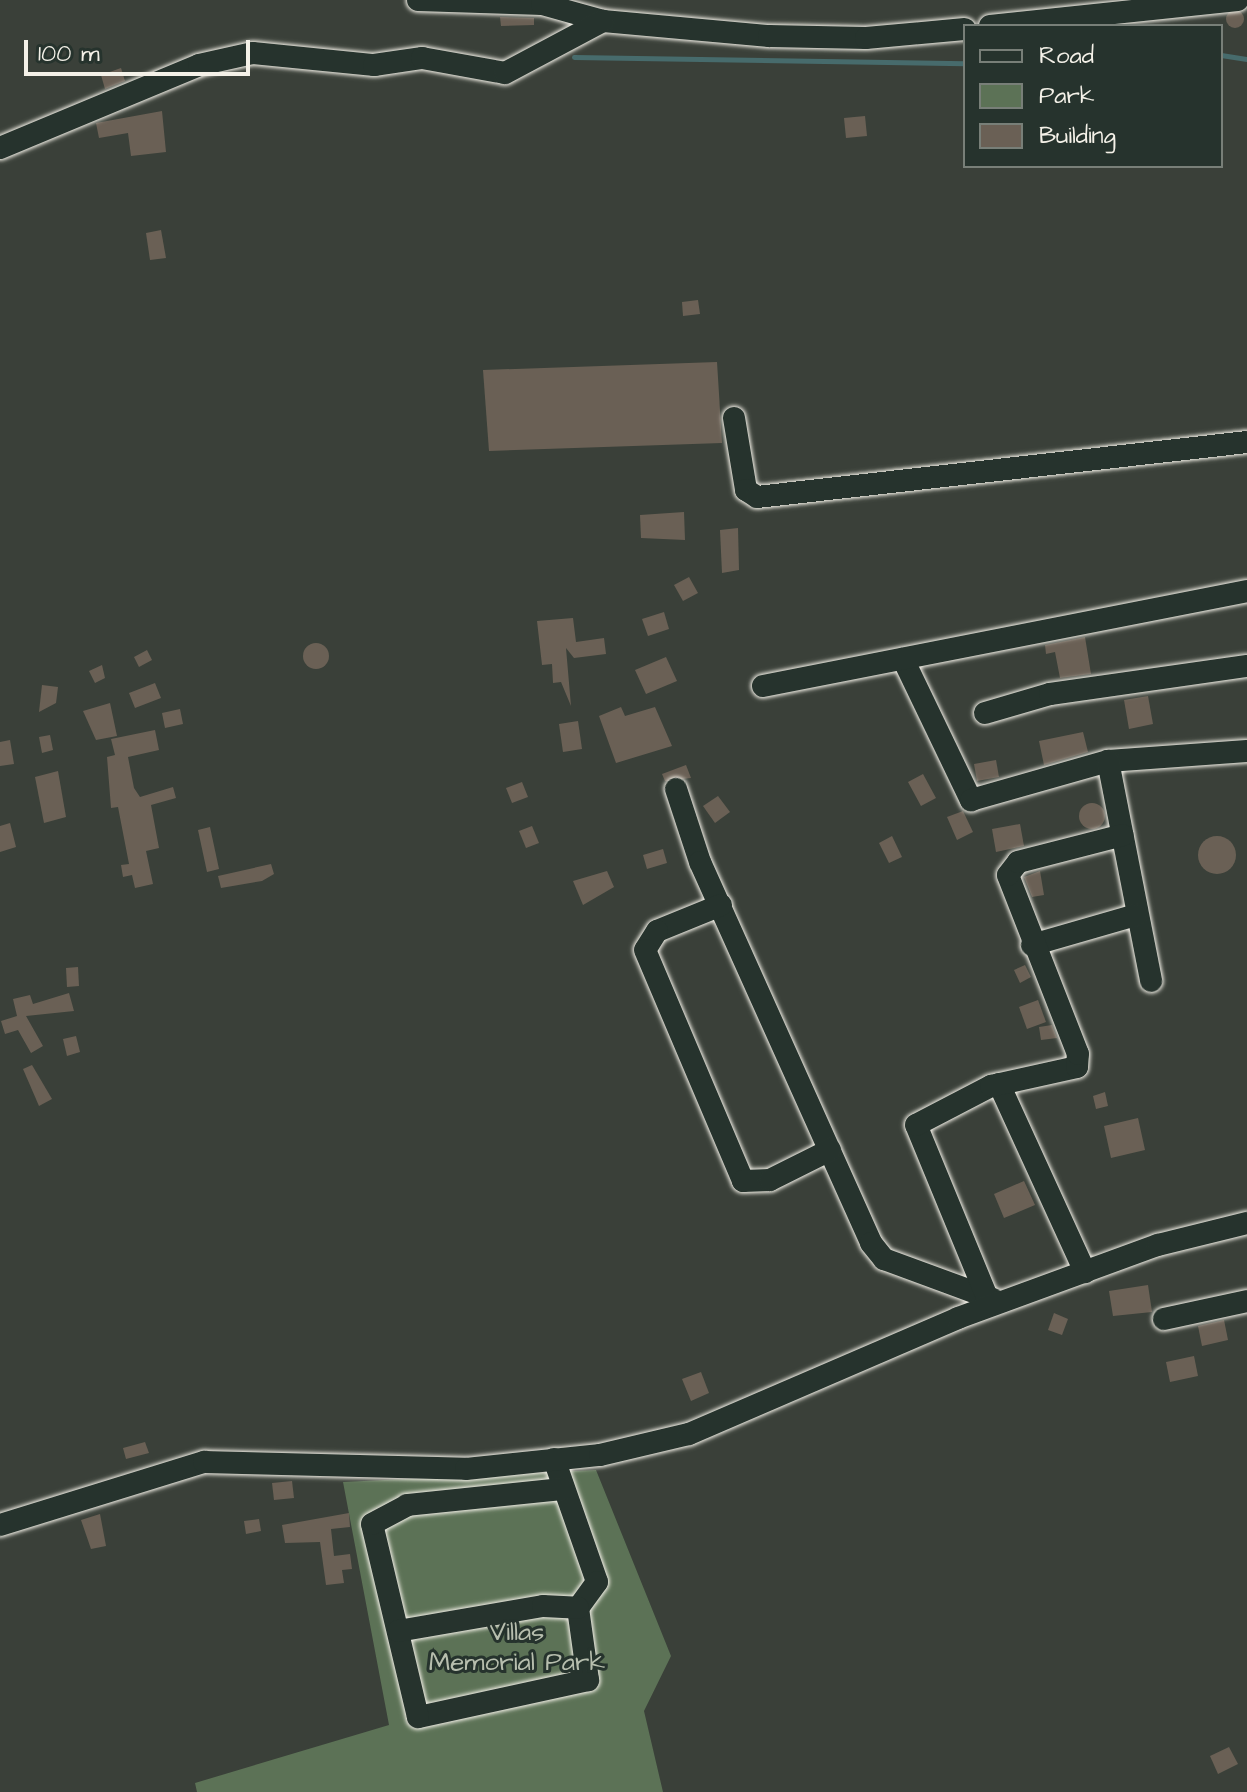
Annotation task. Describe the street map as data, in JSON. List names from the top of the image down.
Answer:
{
  "parks": ["Villas Memorial Park"],
  "legend": ["Road", "Park", "Building"],
  "scale_bar": "100 m"
}
